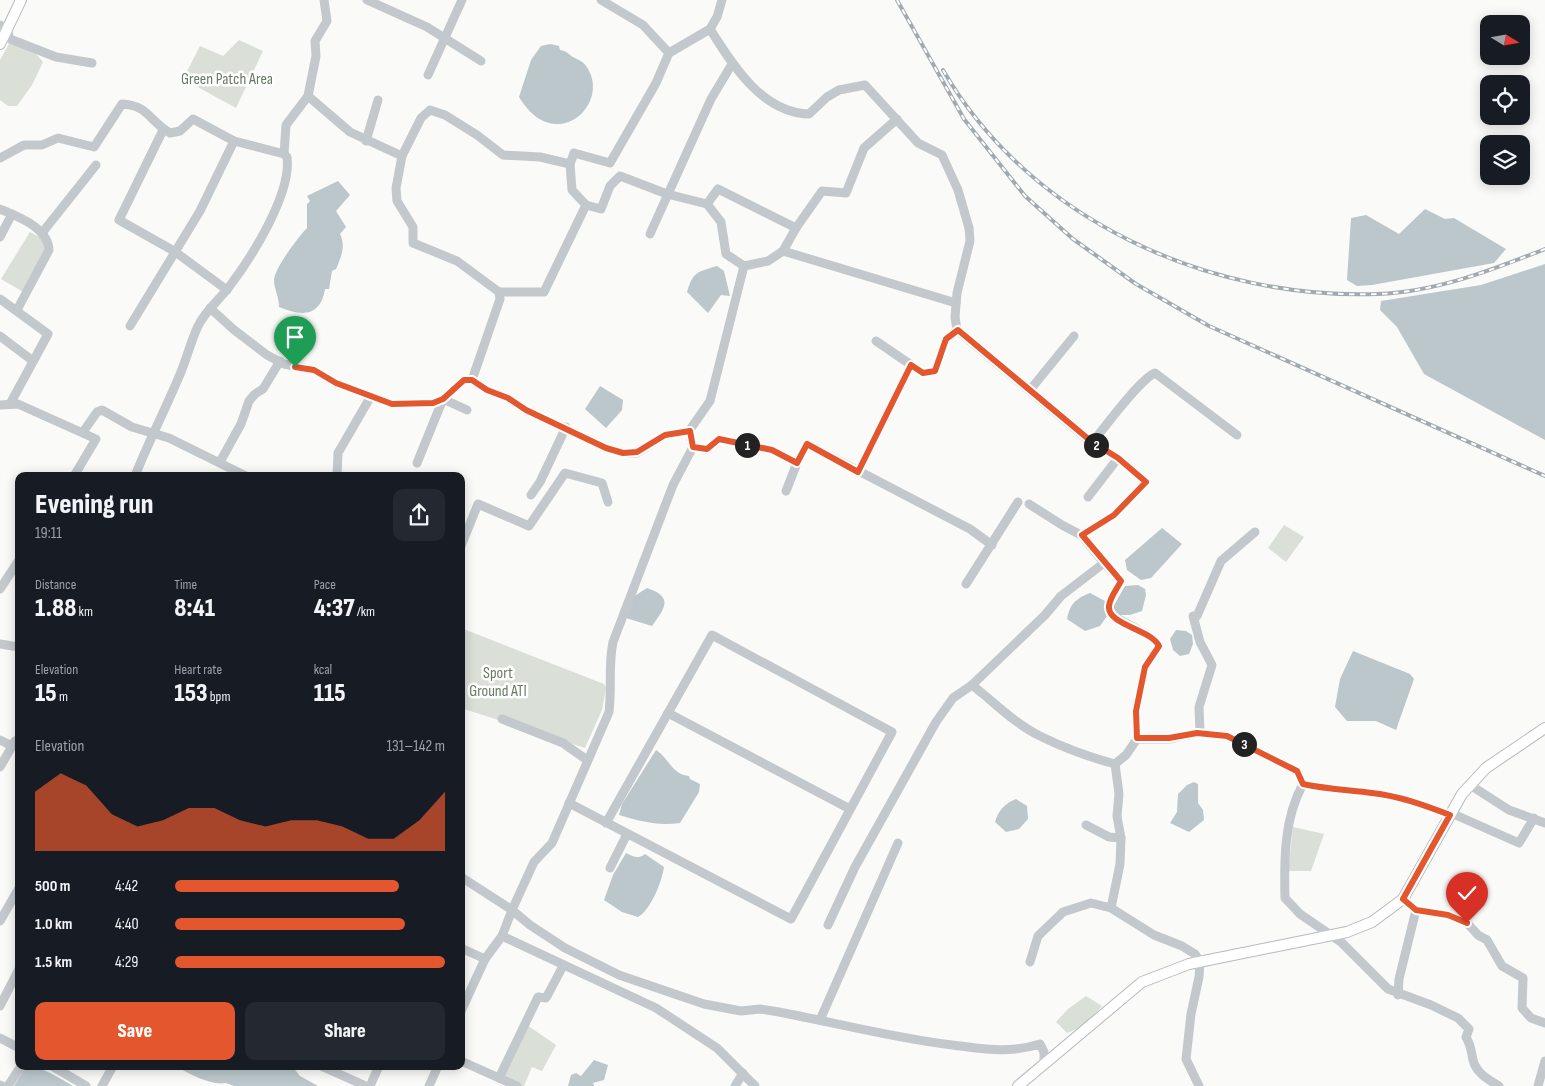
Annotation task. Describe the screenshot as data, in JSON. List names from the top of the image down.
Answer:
{
  "parks": ["Green Patch Area", "Sport Ground ATI"],
  "north": "right",
  "page": {
    "pins": ["1", "2", "3"],
    "heading": ["Evening run", "19:11"],
    "stats": [
      ["Distance", "1.88 km"],
      ["Time", "8:41"],
      ["Pace", "4:37 /km"],
      ["Elevation", "15 m"],
      ["Heart rate", "153 bpm"],
      ["kcal", "115"]
    ],
    "chart": ["Elevation", "131–142 m"],
    "list": [
      {
        "name": "500 m",
        "note": "4:42"
      },
      {
        "name": "1.0 km",
        "note": "4:40"
      },
      {
        "name": "1.5 km",
        "note": "4:29"
      }
    ],
    "buttons": ["Save", "Share"]
  }
}
